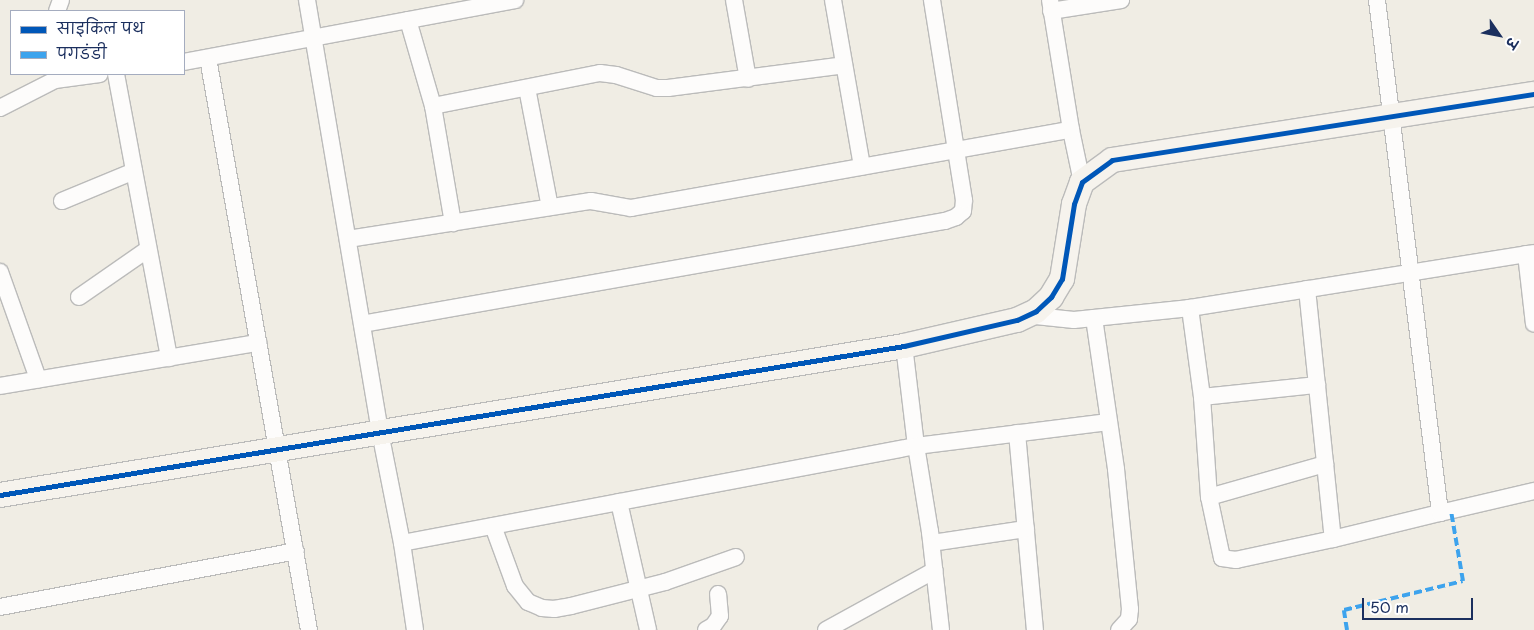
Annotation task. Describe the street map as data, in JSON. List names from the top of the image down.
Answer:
{
  "legend": ["साइकिल पथ", "पगडंडी"],
  "scale_bar": "50 m",
  "north": "bottom right"
}
